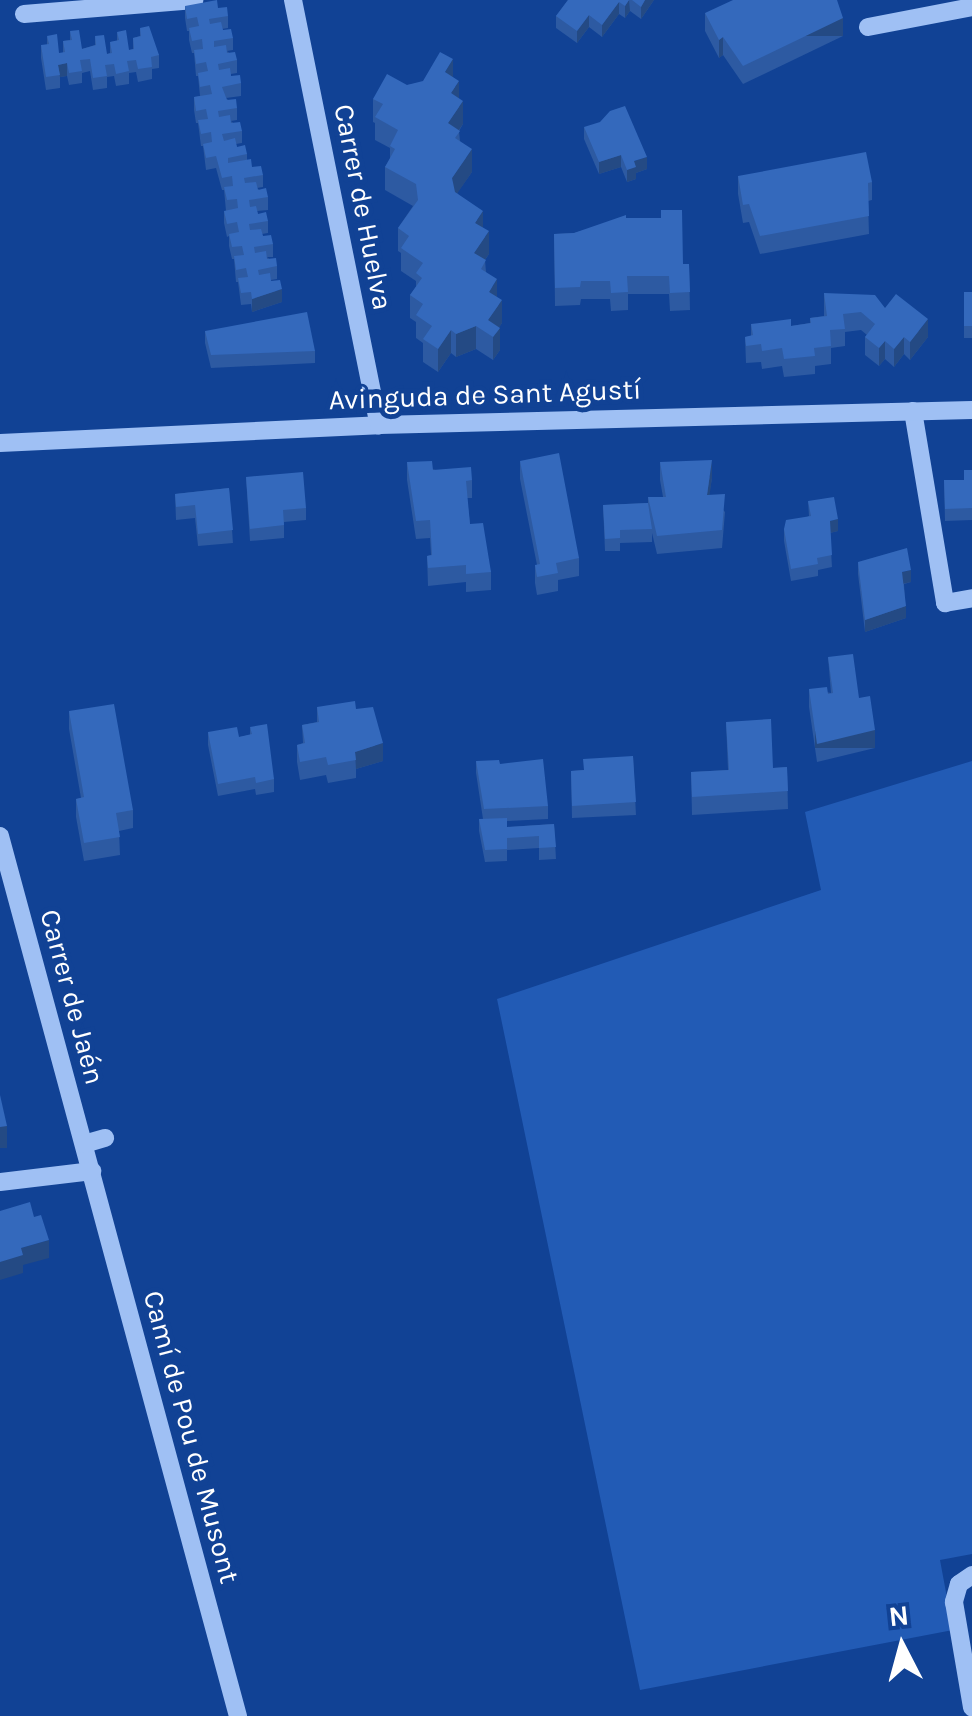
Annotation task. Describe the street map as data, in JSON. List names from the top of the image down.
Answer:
{
  "streets": {
    "street": [
      "Carrer de Huelva",
      "Avinguda de Sant Agustí",
      "Carrer de Jaén",
      "Camí de Pou de Musont"
    ]
  },
  "crossings": [
    ["Carrer de Huelva", "Avinguda de Sant Agustí"],
    ["Carrer de Jaén", "Camí de Pou de Musont"]
  ],
  "north": "top"
}
